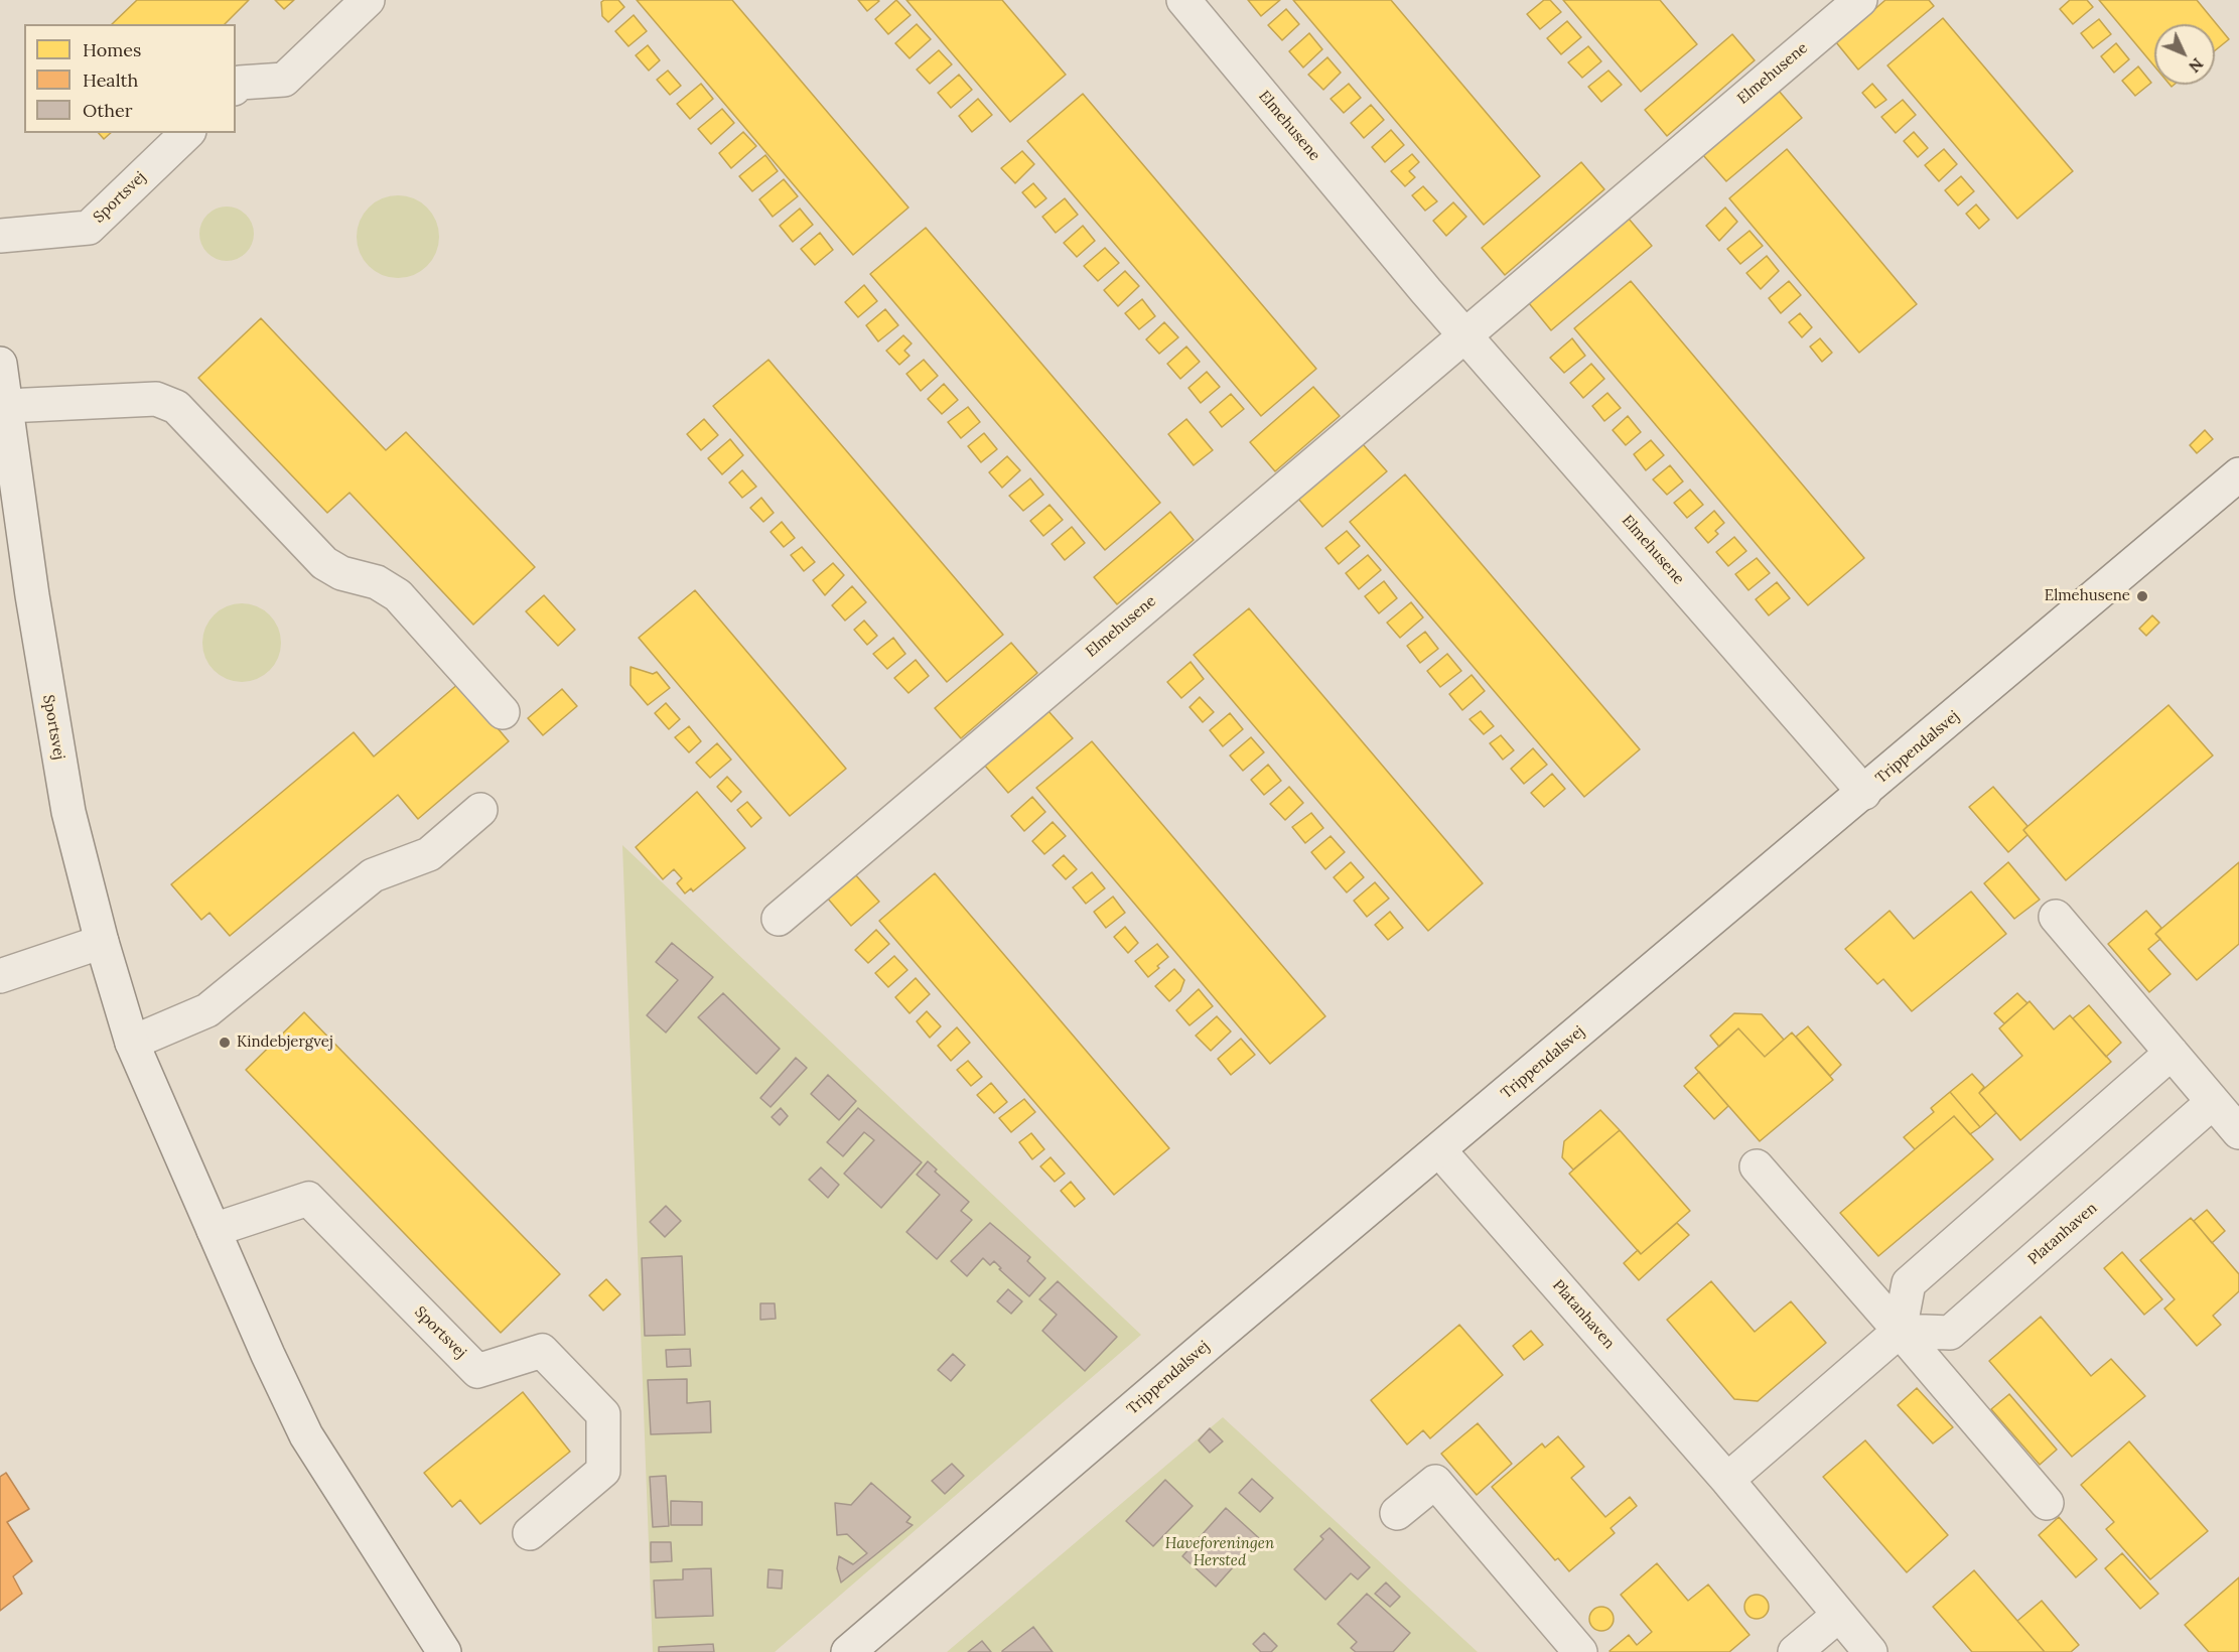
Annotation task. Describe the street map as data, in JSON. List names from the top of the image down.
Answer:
{
  "streets": {
    "street": [
      "Elmehusene",
      "Sportsvej",
      "Trippendalsvej",
      "Platanhaven"
    ]
  },
  "crossings": [
    ["Elmehusene", "Trippendalsvej"],
    ["Trippendalsvej", "Platanhaven"]
  ],
  "parks": ["Haveforeningen Hersted"],
  "places": ["Elmehusene", "Kindebjergvej"],
  "legend": ["Homes", "Health", "Other"],
  "north": "bottom right"
}
